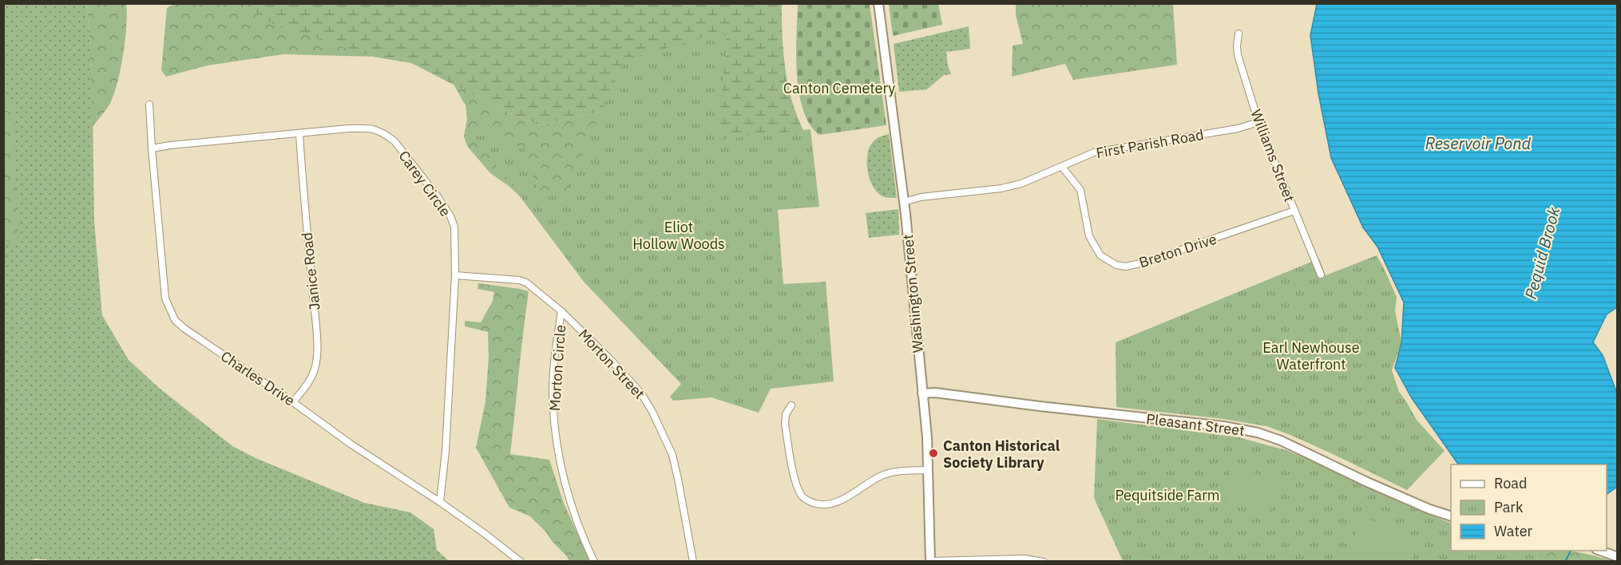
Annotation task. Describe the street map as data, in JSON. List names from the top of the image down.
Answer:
{
  "streets": {
    "main road": ["Washington Street", "Pleasant Street"],
    "street": [
      "First Parish Road",
      "Williams Street",
      "Carey Circle",
      "Breton Drive",
      "Janice Road",
      "Morton Street",
      "Morton Circle",
      "Charles Drive"
    ]
  },
  "crossings": [
    ["First Parish Road", "Williams Street"],
    ["First Parish Road", "Breton Drive"],
    ["First Parish Road", "Washington Street"],
    ["Williams Street", "Breton Drive"],
    ["Carey Circle", "Janice Road"],
    ["Carey Circle", "Morton Street"],
    ["Carey Circle", "Charles Drive"],
    ["Janice Road", "Charles Drive"],
    ["Washington Street", "Pleasant Street"],
    ["Morton Street", "Morton Circle"]
  ],
  "water": ["Reservoir Pond", "Pequid Brook"],
  "parks": [
    "Canton Cemetery",
    "Eliot Hollow Woods",
    "Earl Newhouse Waterfront",
    "Pequitside Farm"
  ],
  "places": ["Canton Historical Society Library"],
  "legend": ["Road", "Park", "Water"]
}
